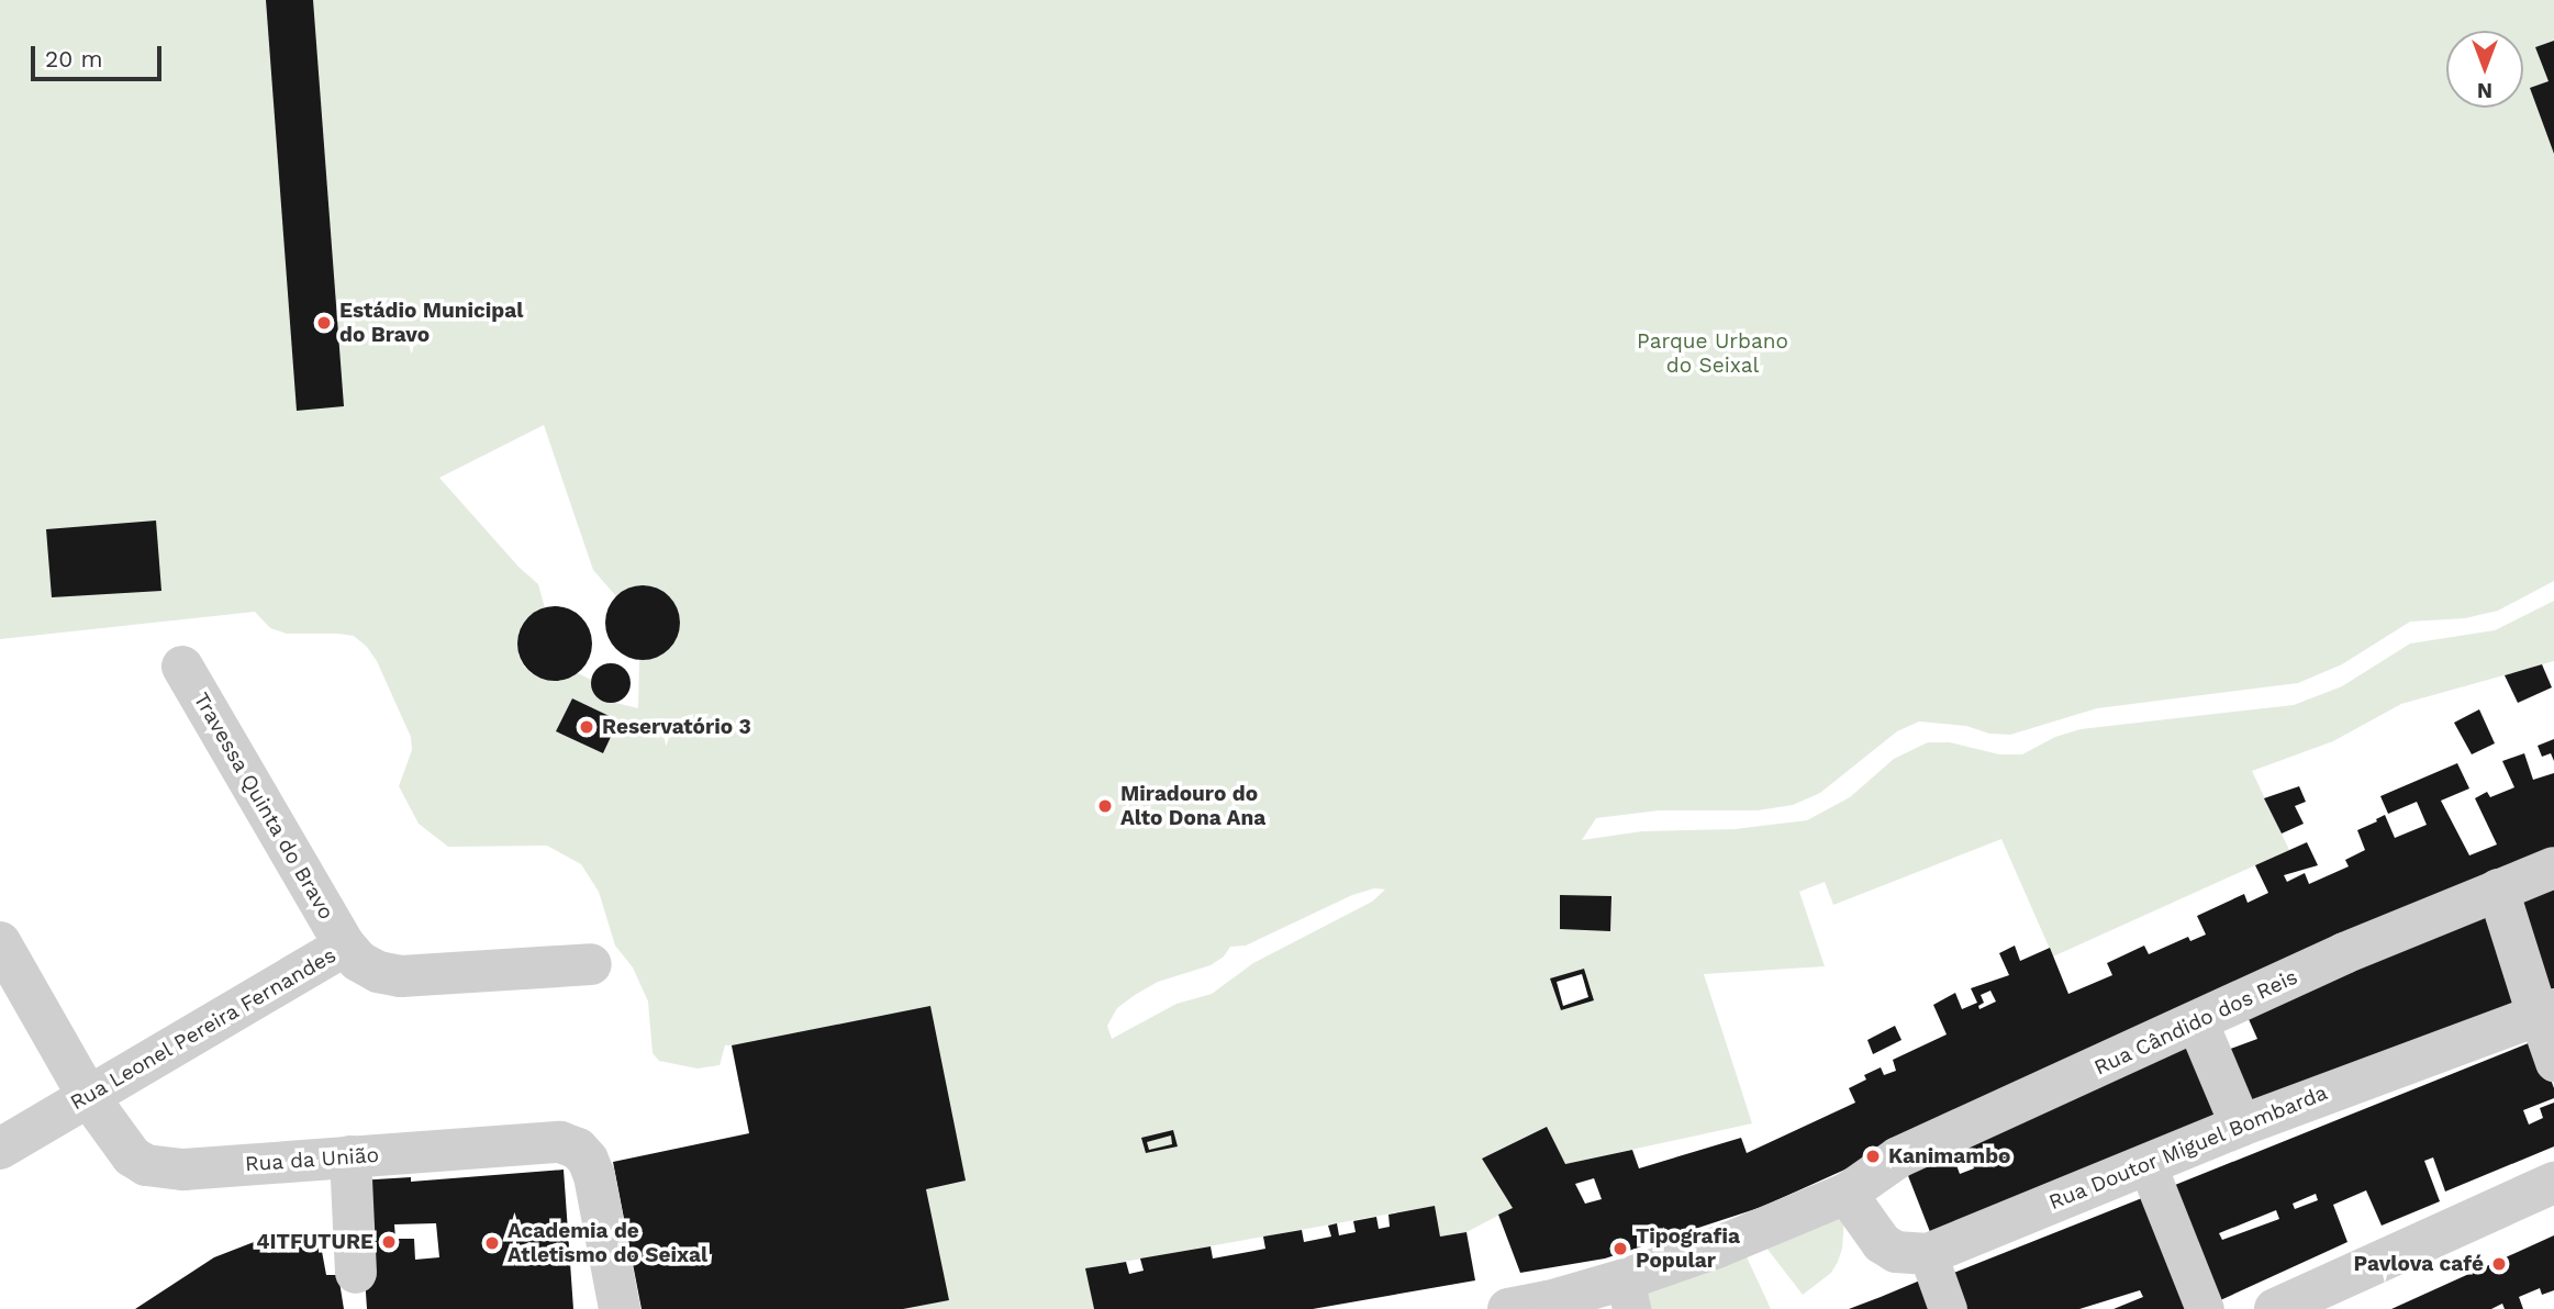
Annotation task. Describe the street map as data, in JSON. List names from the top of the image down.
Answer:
{
  "streets": {
    "street": [
      "Travessa Quinta do Bravo",
      "Rua Cândido dos Reis",
      "Rua Leonel Pereira Fernandes",
      "Rua Doutor Miguel Bombarda",
      "Rua da União"
    ]
  },
  "crossings": [
    ["Travessa Quinta do Bravo", "Rua Leonel Pereira Fernandes"],
    ["Rua Leonel Pereira Fernandes", "Rua da União"]
  ],
  "parks": ["Parque Urbano do Seixal"],
  "places": [
    "Estádio Municipal do Bravo",
    "Reservatório 3",
    "Miradouro do Alto Dona Ana",
    "Kanimambo",
    "4ITFUTURE",
    "Academia de Atletismo do Seixal",
    "Tipografia Popular",
    "Pavlova café"
  ],
  "scale_bar": "20 m",
  "north": "bottom"
}
